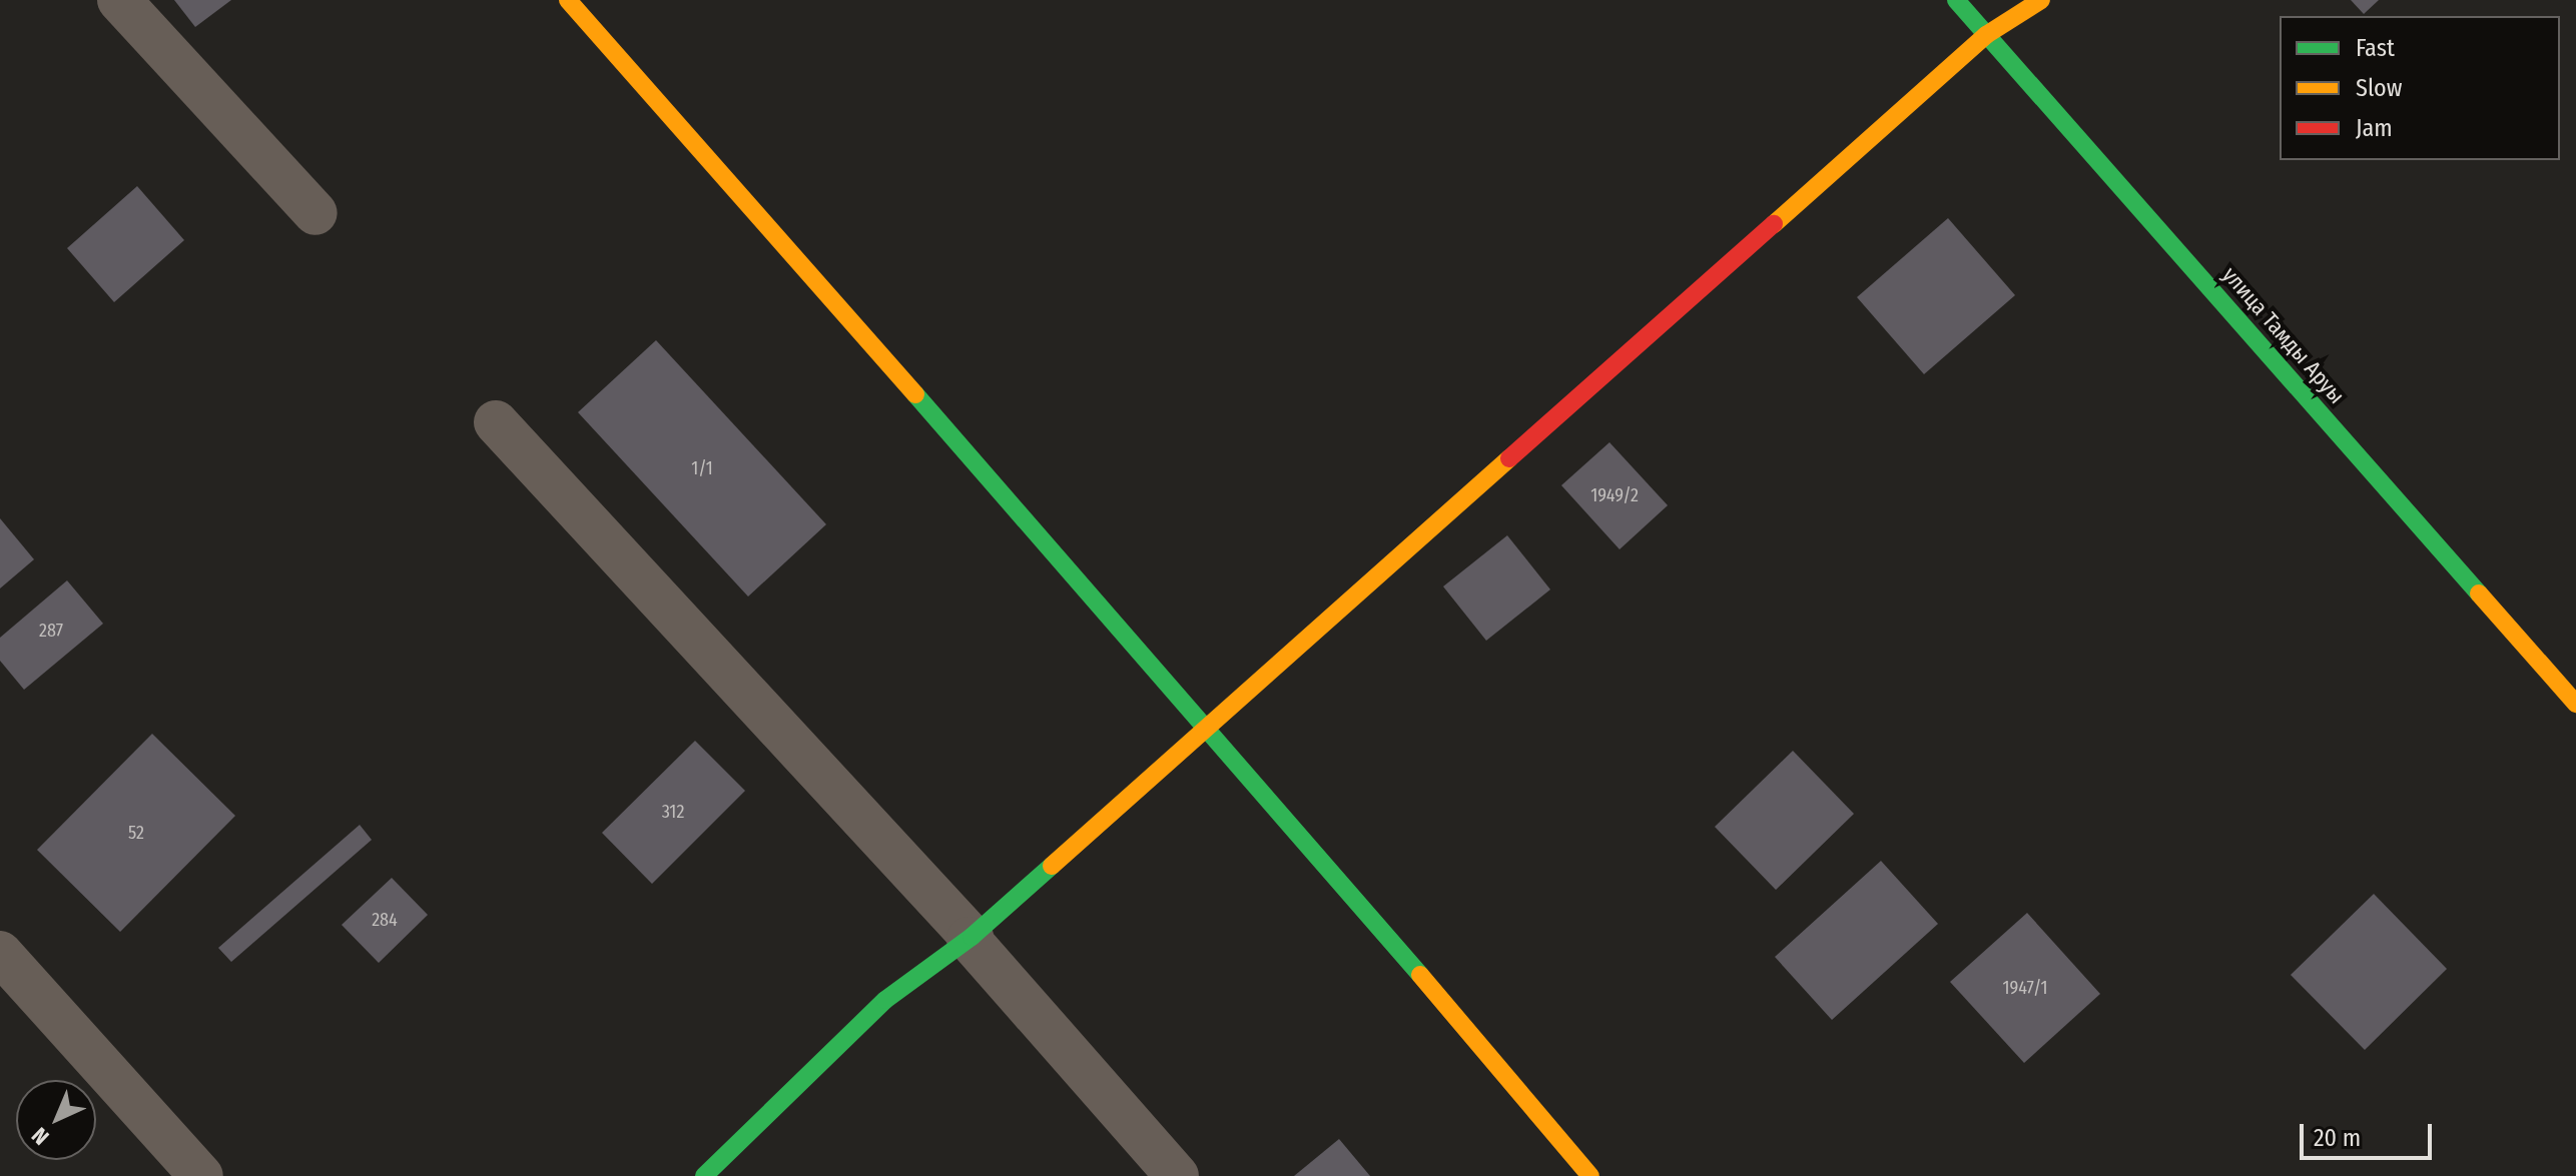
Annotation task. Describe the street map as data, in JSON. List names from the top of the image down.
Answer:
{
  "streets": {
    "street": ["улица Тамды Аруы"]
  },
  "house_numbers": [
    "1/1",
    "1949/2",
    "287",
    "312",
    "52",
    "284",
    "1947/1"
  ],
  "legend": ["Fast", "Slow", "Jam"],
  "scale_bar": "20 m",
  "north": "bottom left"
}
